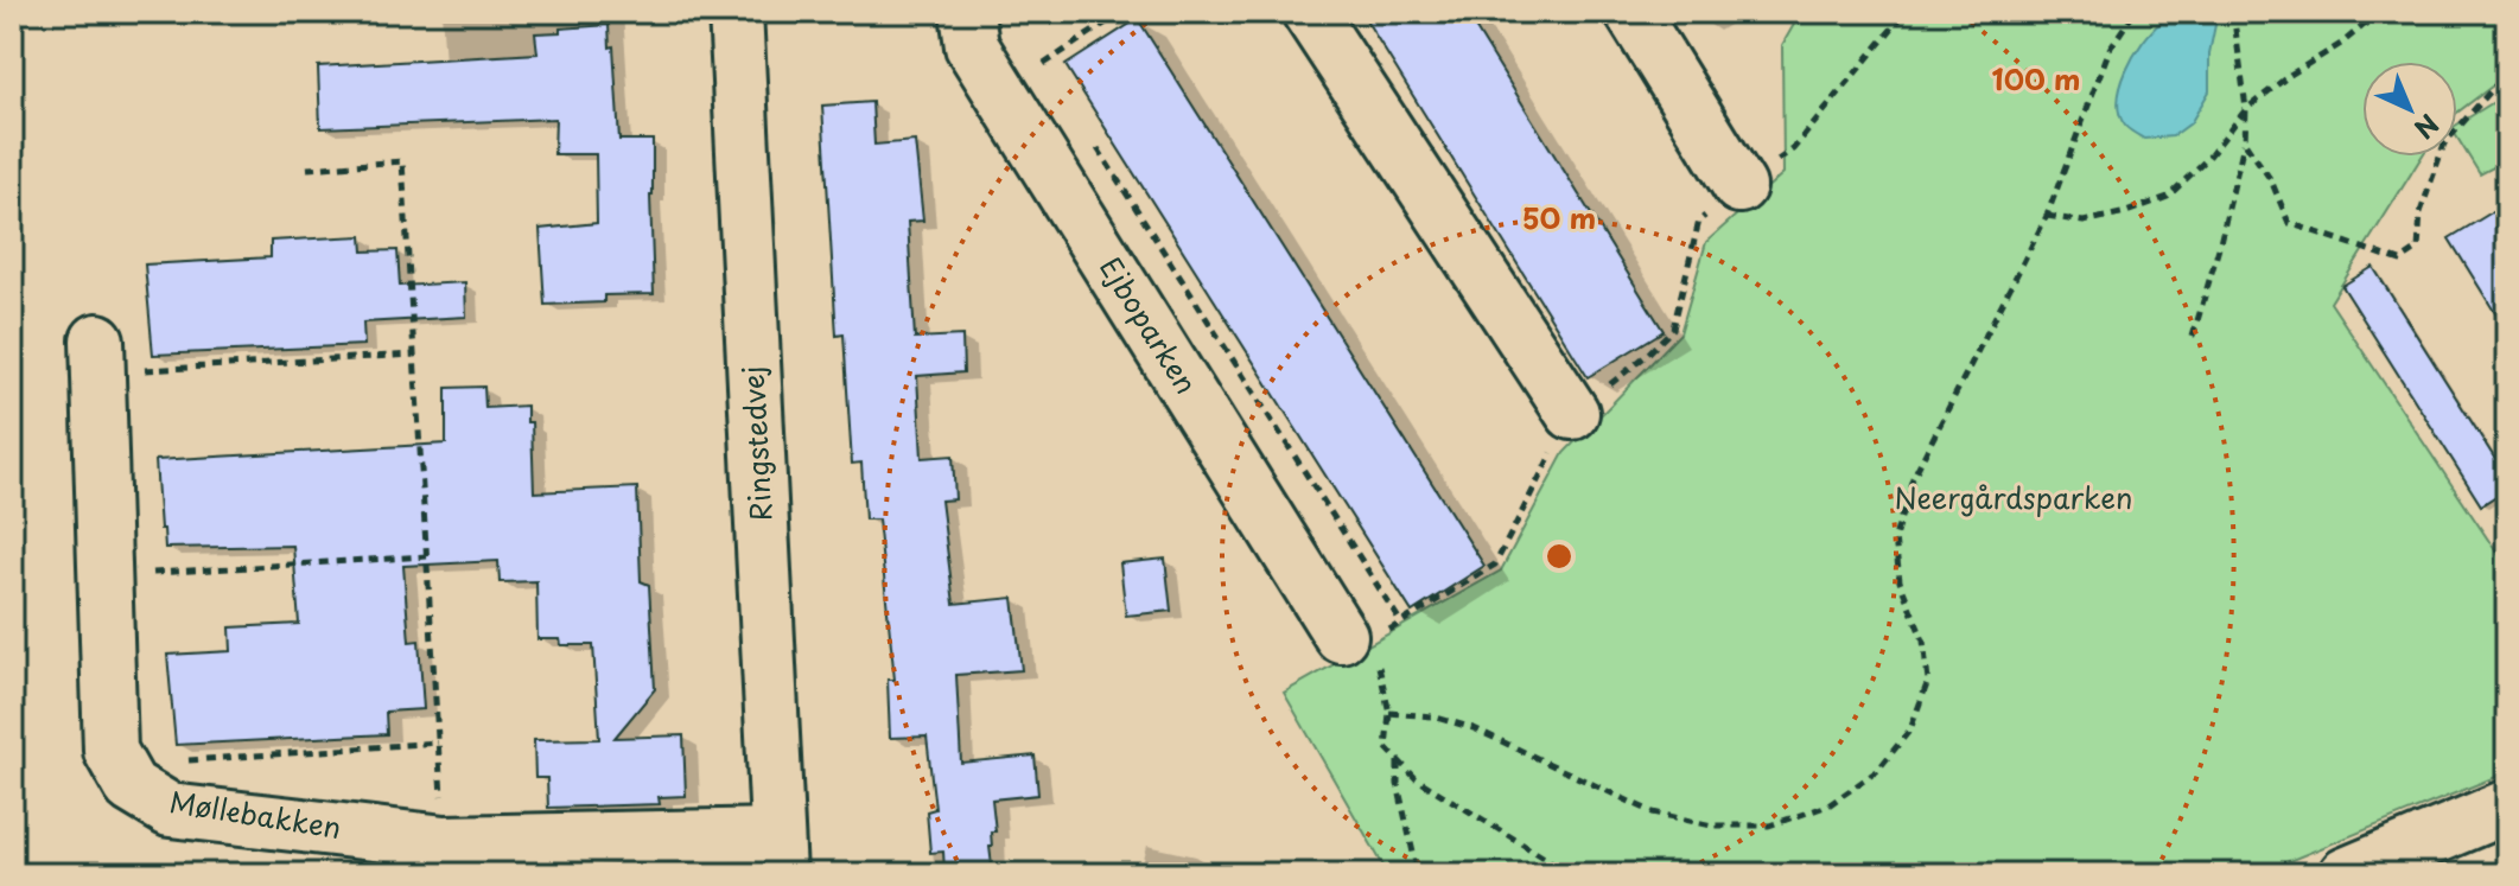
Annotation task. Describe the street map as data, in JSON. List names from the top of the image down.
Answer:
{
  "streets": {
    "street": ["Ejboparken", "Ringstedvej", "Møllebakken"]
  },
  "crossings": [
    ["Ringstedvej", "Møllebakken"]
  ],
  "parks": ["Neergårdsparken"],
  "north": "bottom right",
  "rings": ["100 m", "50 m"]
}
